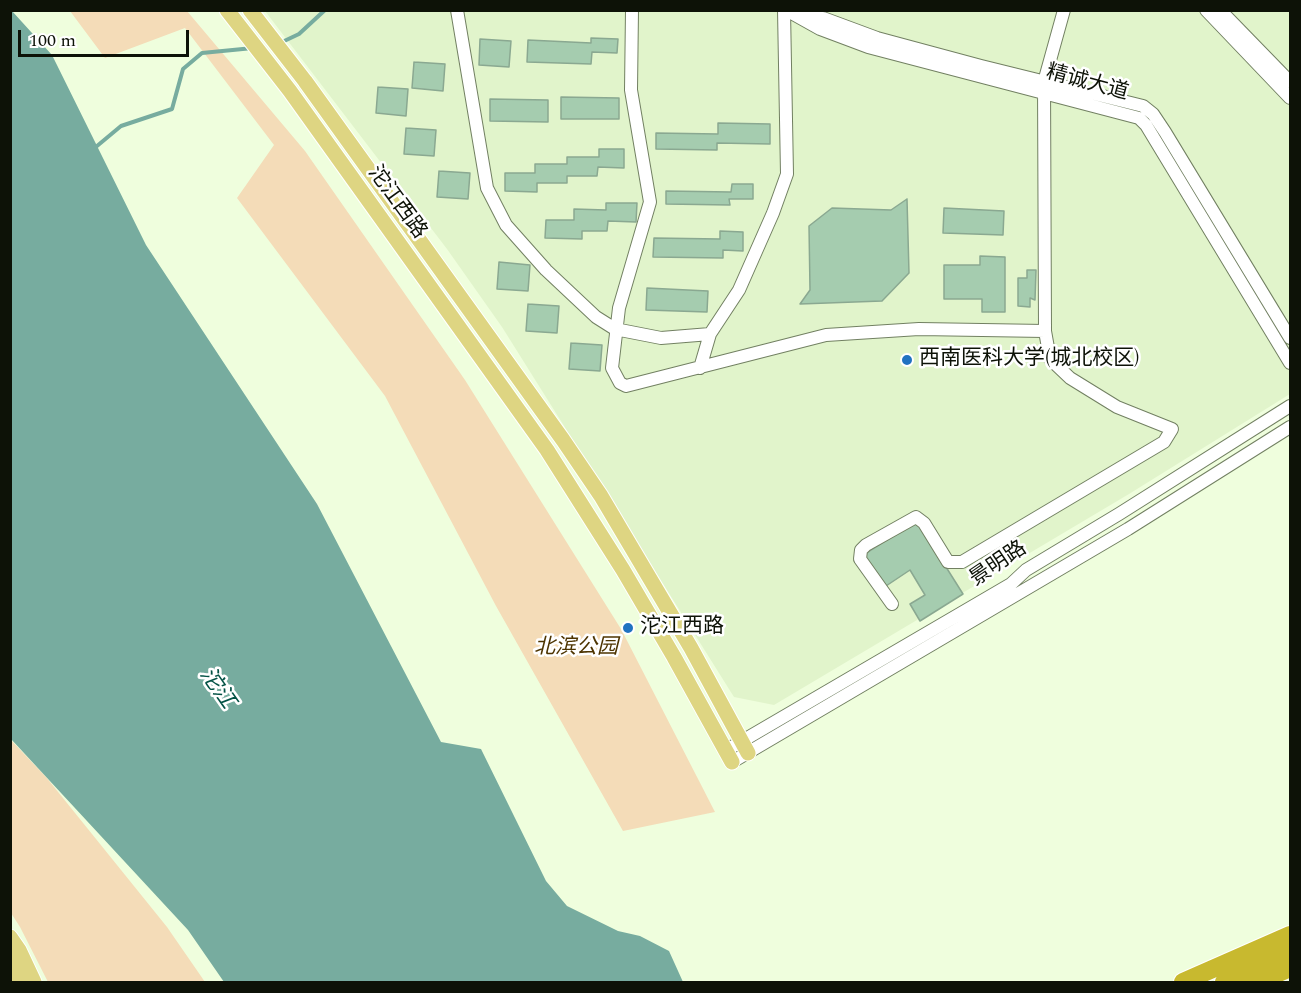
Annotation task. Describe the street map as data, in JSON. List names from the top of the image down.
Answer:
{
  "streets": {
    "main road": ["沱江西路"],
    "street": ["精诚大道", "景明路"]
  },
  "crossings": [
    ["沱江西路", "景明路"]
  ],
  "water": ["沱江"],
  "parks": ["北滨公园"],
  "places": ["西南医科大学(城北校区)", "沱江西路"],
  "scale_bar": "100 m"
}
